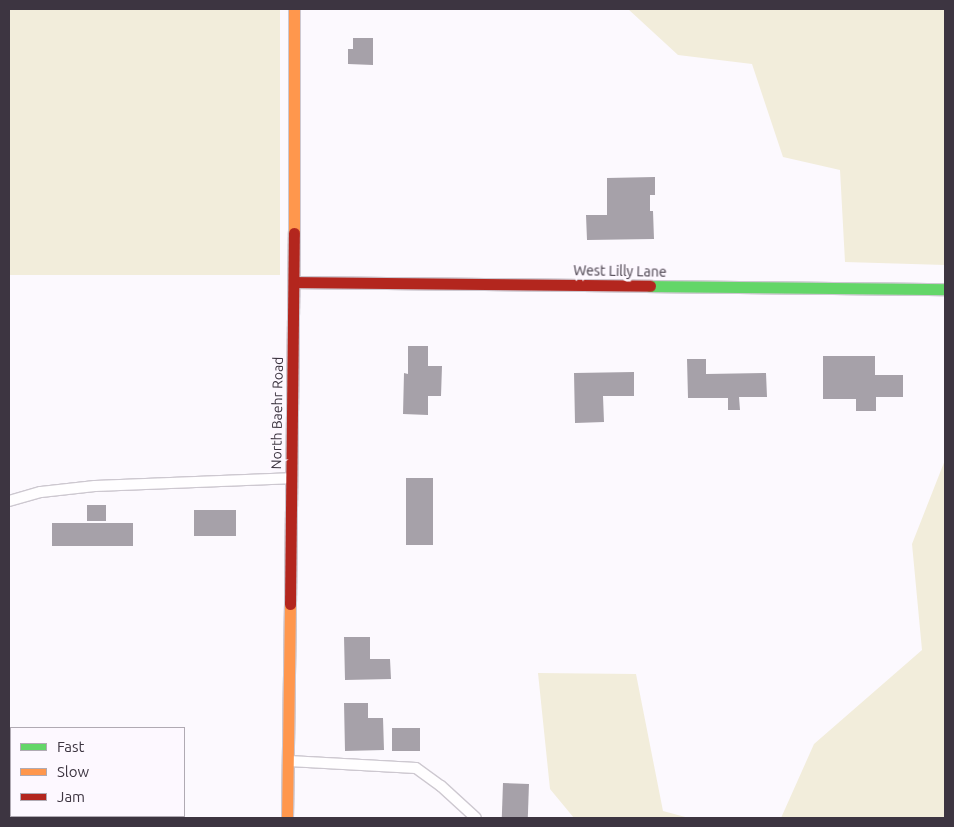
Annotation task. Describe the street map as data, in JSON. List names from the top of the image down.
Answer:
{
  "streets": {
    "street": ["West Lilly Lane", "North Baehr Road"]
  },
  "crossings": [
    ["West Lilly Lane", "North Baehr Road"]
  ],
  "legend": ["Fast", "Slow", "Jam"]
}
